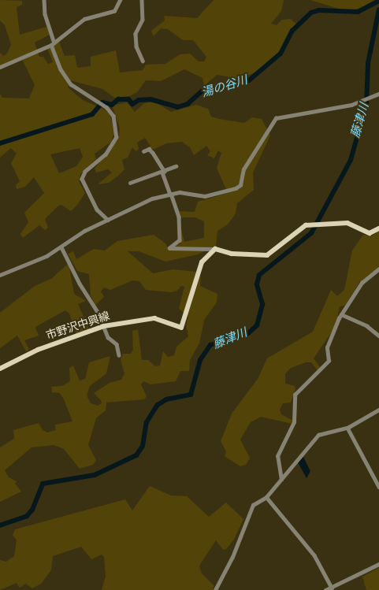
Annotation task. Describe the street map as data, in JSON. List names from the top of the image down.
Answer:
{
  "streets": {
    "main road": ["市野沢中興線"]
  },
  "water": ["湯の谷川", "藤津川"]
}
